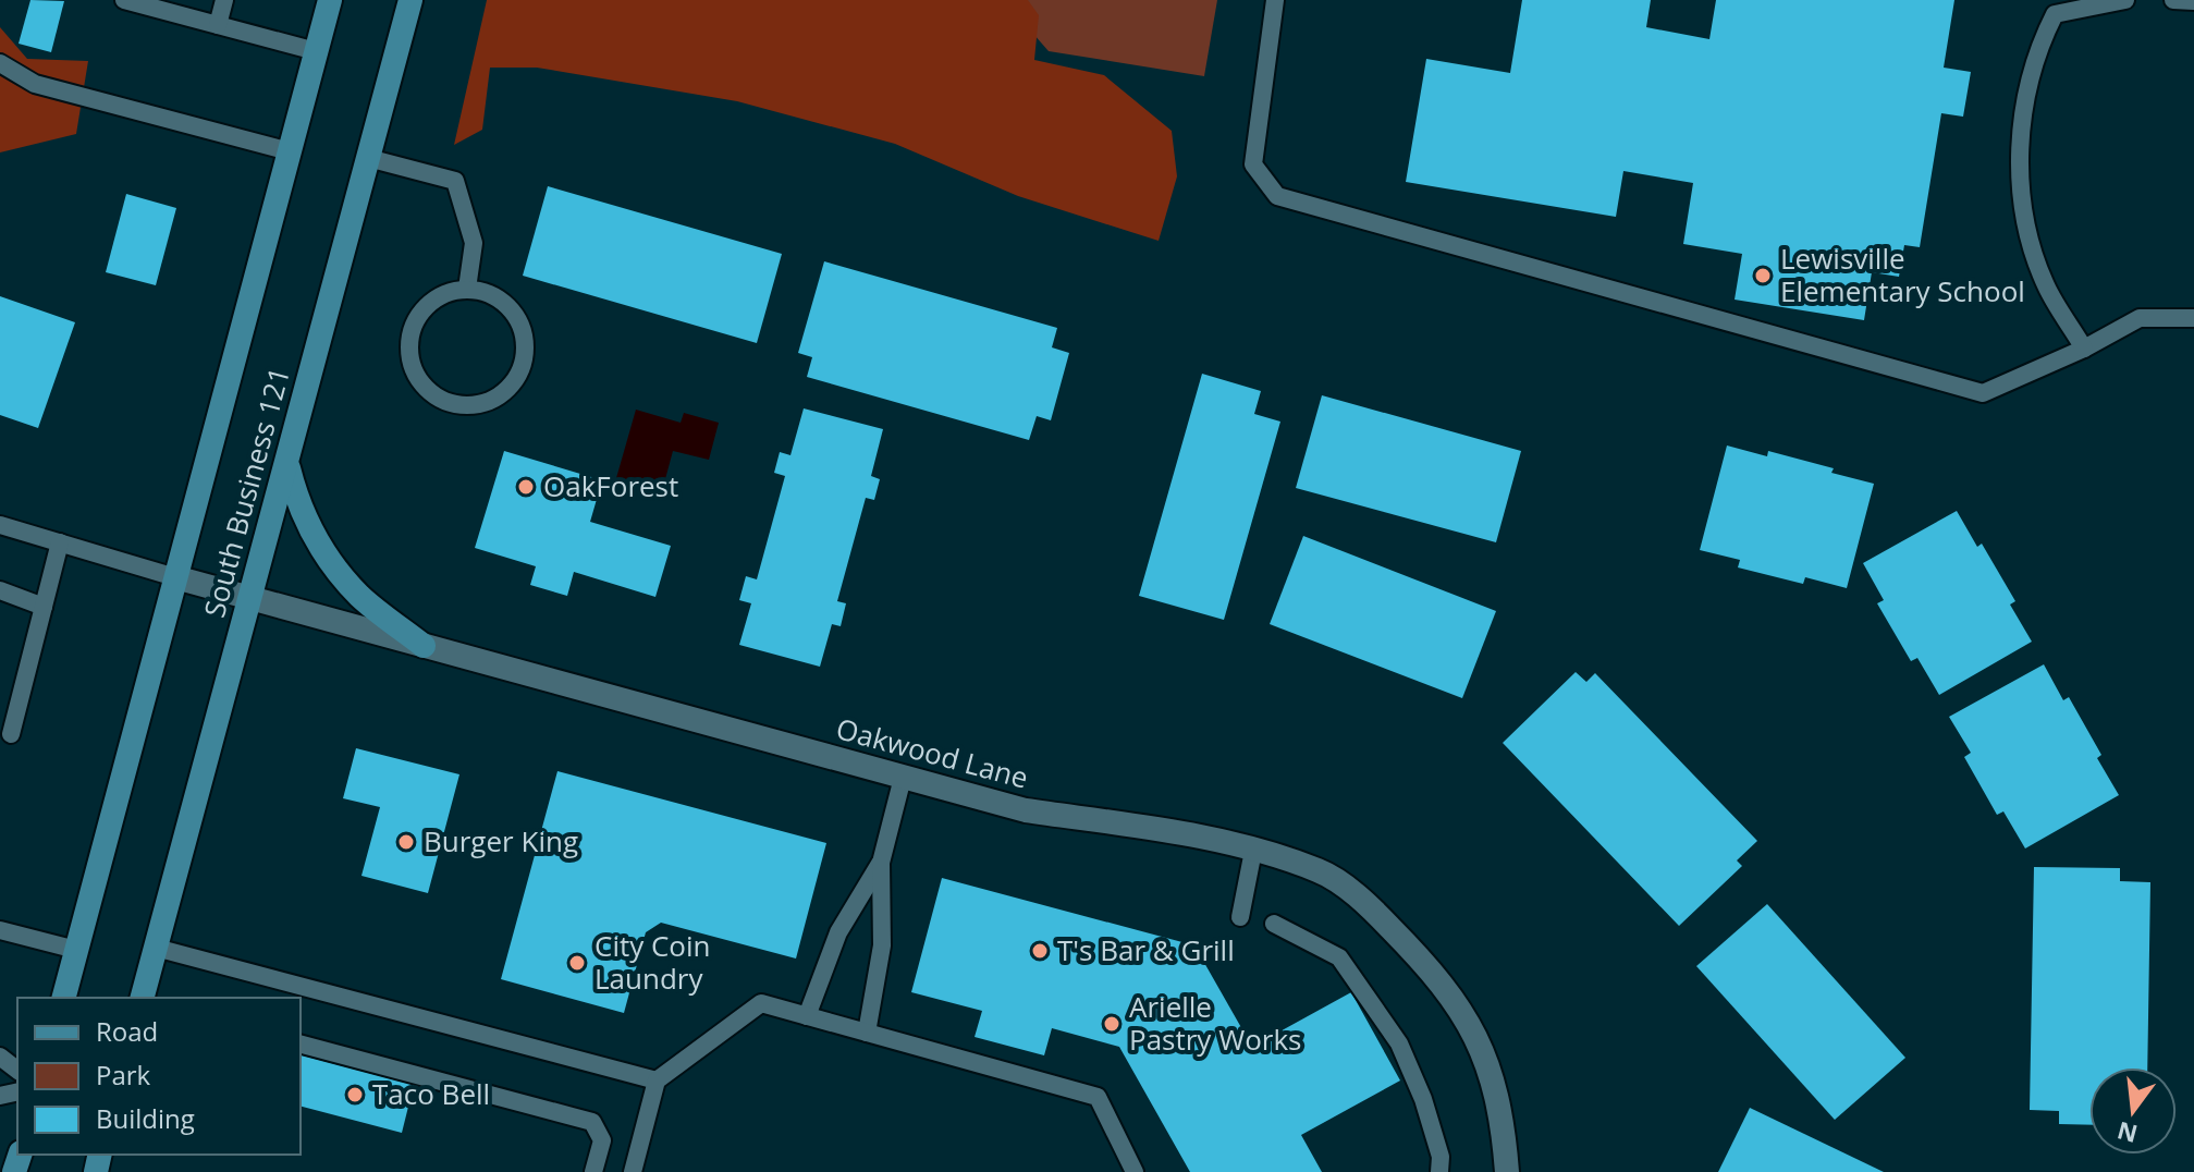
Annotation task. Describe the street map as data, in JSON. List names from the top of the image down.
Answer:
{
  "streets": {
    "main road": ["South Business 121"],
    "street": ["Oakwood Lane"]
  },
  "crossings": [
    ["South Business 121", "Oakwood Lane"]
  ],
  "places": [
    "Lewisville Elementary School",
    "OakForest",
    "Burger King",
    "T's Bar & Grill",
    "City Coin Laundry",
    "Arielle Pastry Works",
    "Taco Bell"
  ],
  "legend": ["Road", "Park", "Building"],
  "north": "bottom"
}
